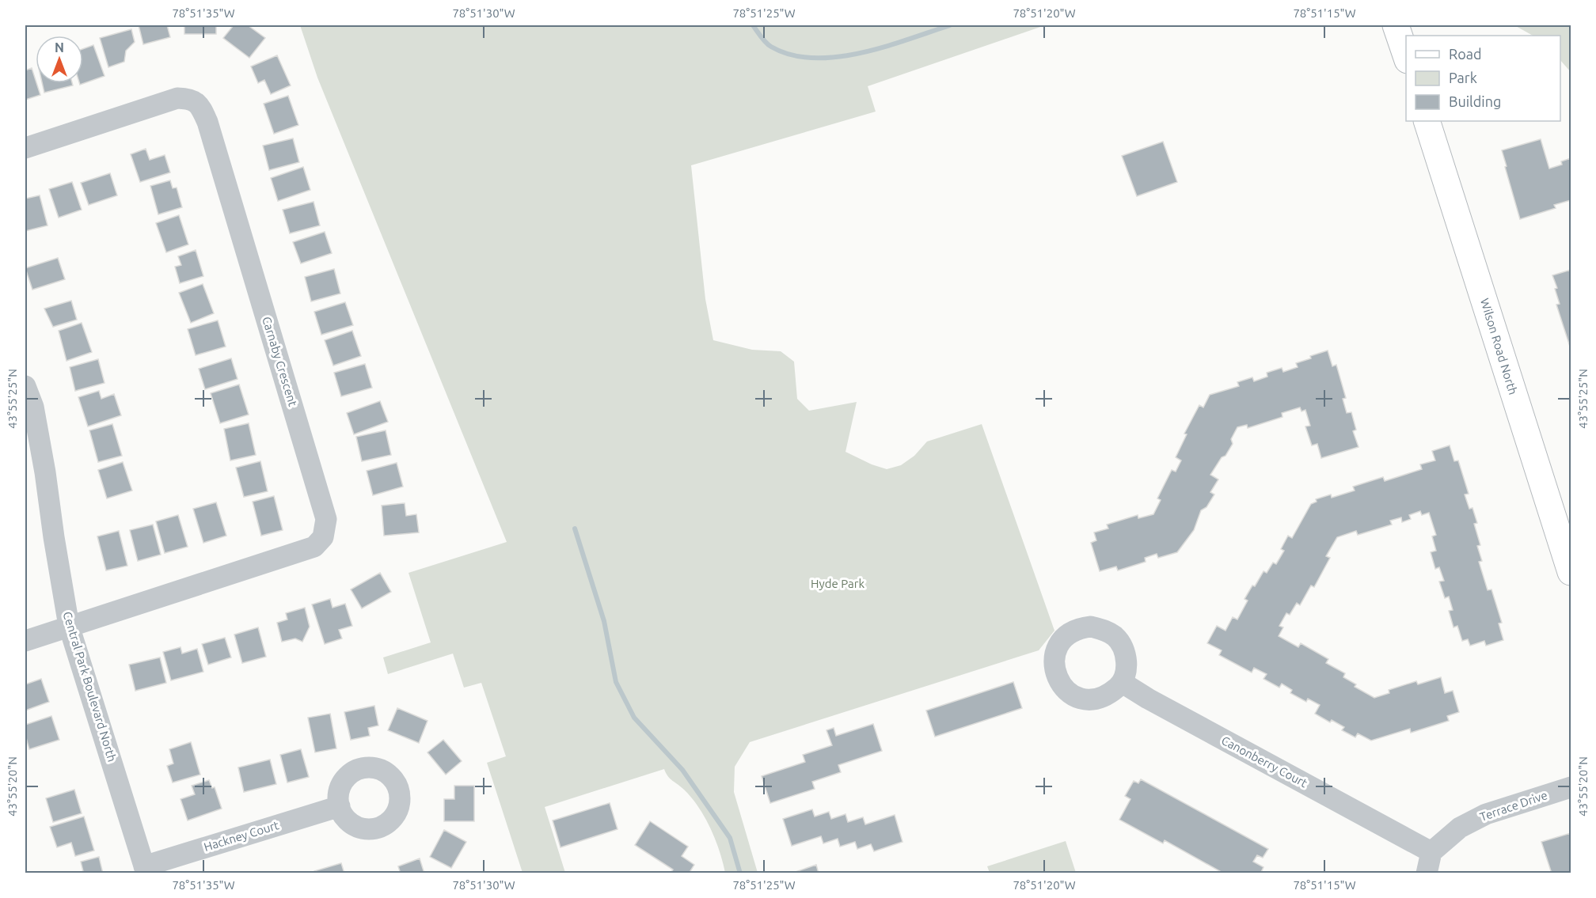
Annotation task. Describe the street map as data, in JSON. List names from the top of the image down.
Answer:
{
  "streets": {
    "main road": ["Wilson Road North"],
    "street": [
      "Carnaby Crescent",
      "Central Park Boulevard North",
      "Canonberry Court",
      "Terrace Drive",
      "Hackney Court"
    ]
  },
  "crossings": [
    ["Carnaby Crescent", "Central Park Boulevard North"],
    ["Central Park Boulevard North", "Hackney Court"],
    ["Canonberry Court", "Terrace Drive"]
  ],
  "parks": ["Hyde Park"],
  "legend": ["Road", "Park", "Building"],
  "north": "top",
  "coordinates": [
    "78°51'35\"W",
    "78°51'30\"W",
    "78°51'25\"W",
    "78°51'20\"W",
    "78°51'15\"W",
    "43°55'25\"N",
    "43°55'20\"N"
  ]
}
